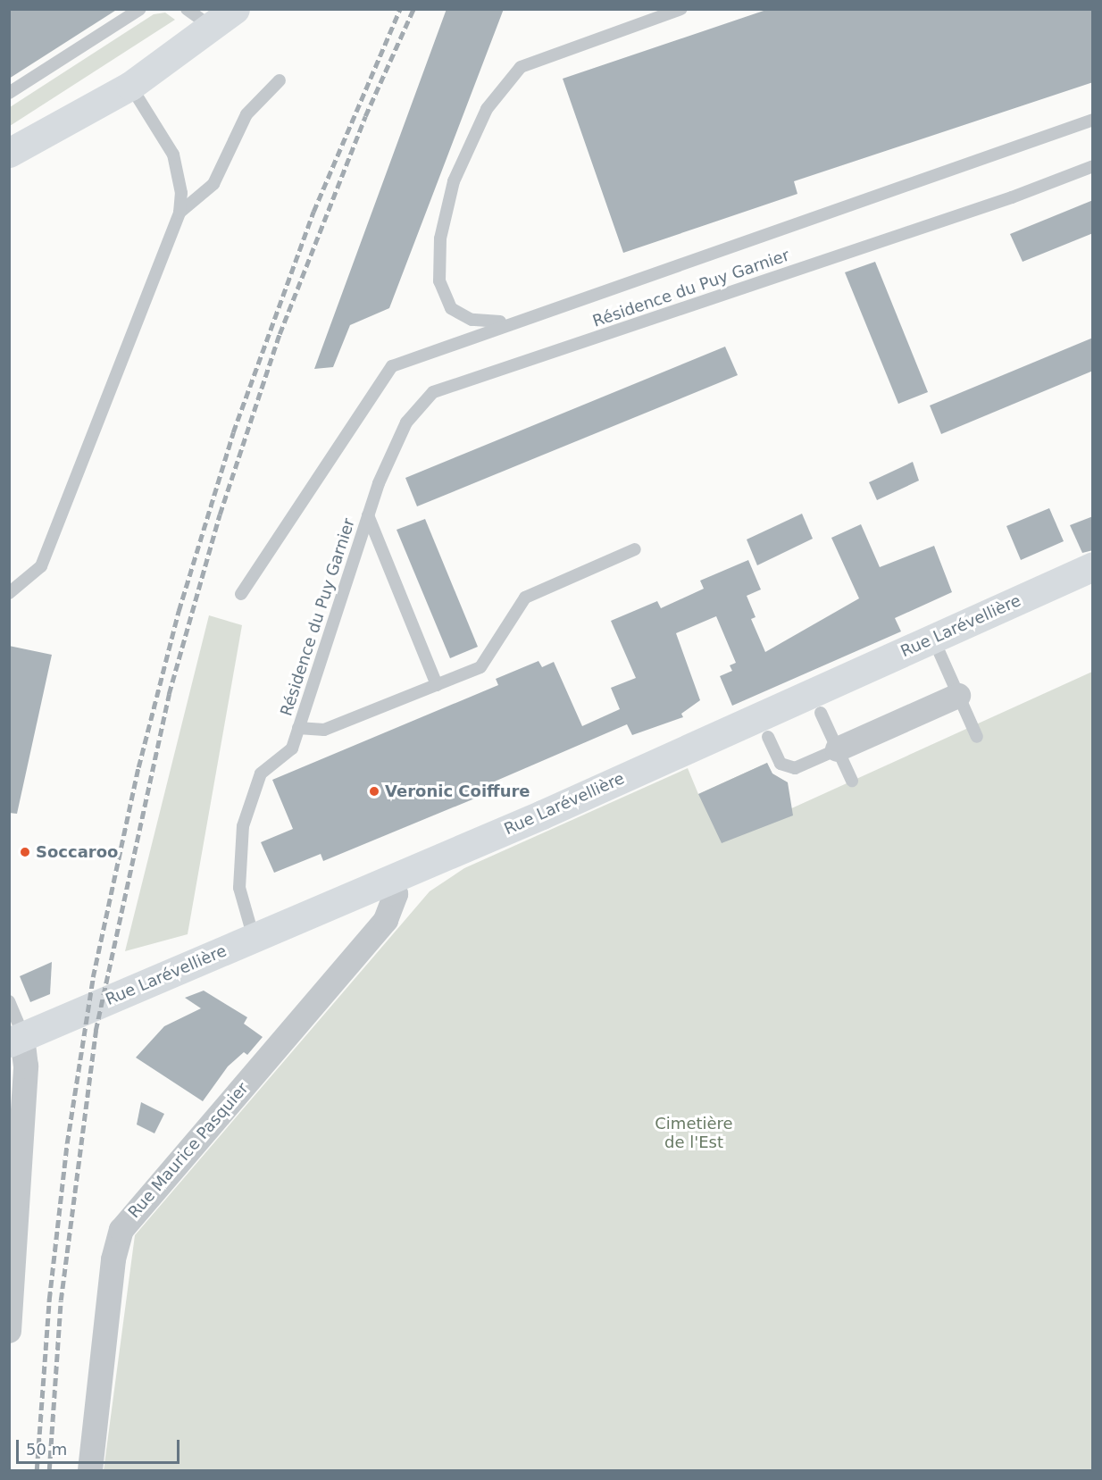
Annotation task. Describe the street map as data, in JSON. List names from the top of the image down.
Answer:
{
  "streets": {
    "street": ["Rue Larévellière", "Rue Maurice Pasquier"],
    "lane": ["Résidence du Puy Garnier"]
  },
  "crossings": [
    ["Résidence du Puy Garnier", "Rue Larévellière"],
    ["Rue Larévellière", "Rue Maurice Pasquier"]
  ],
  "parks": ["Cimetière de l'Est"],
  "places": ["Veronic Coiffure", "Soccaroo"],
  "scale_bar": "50 m"
}
